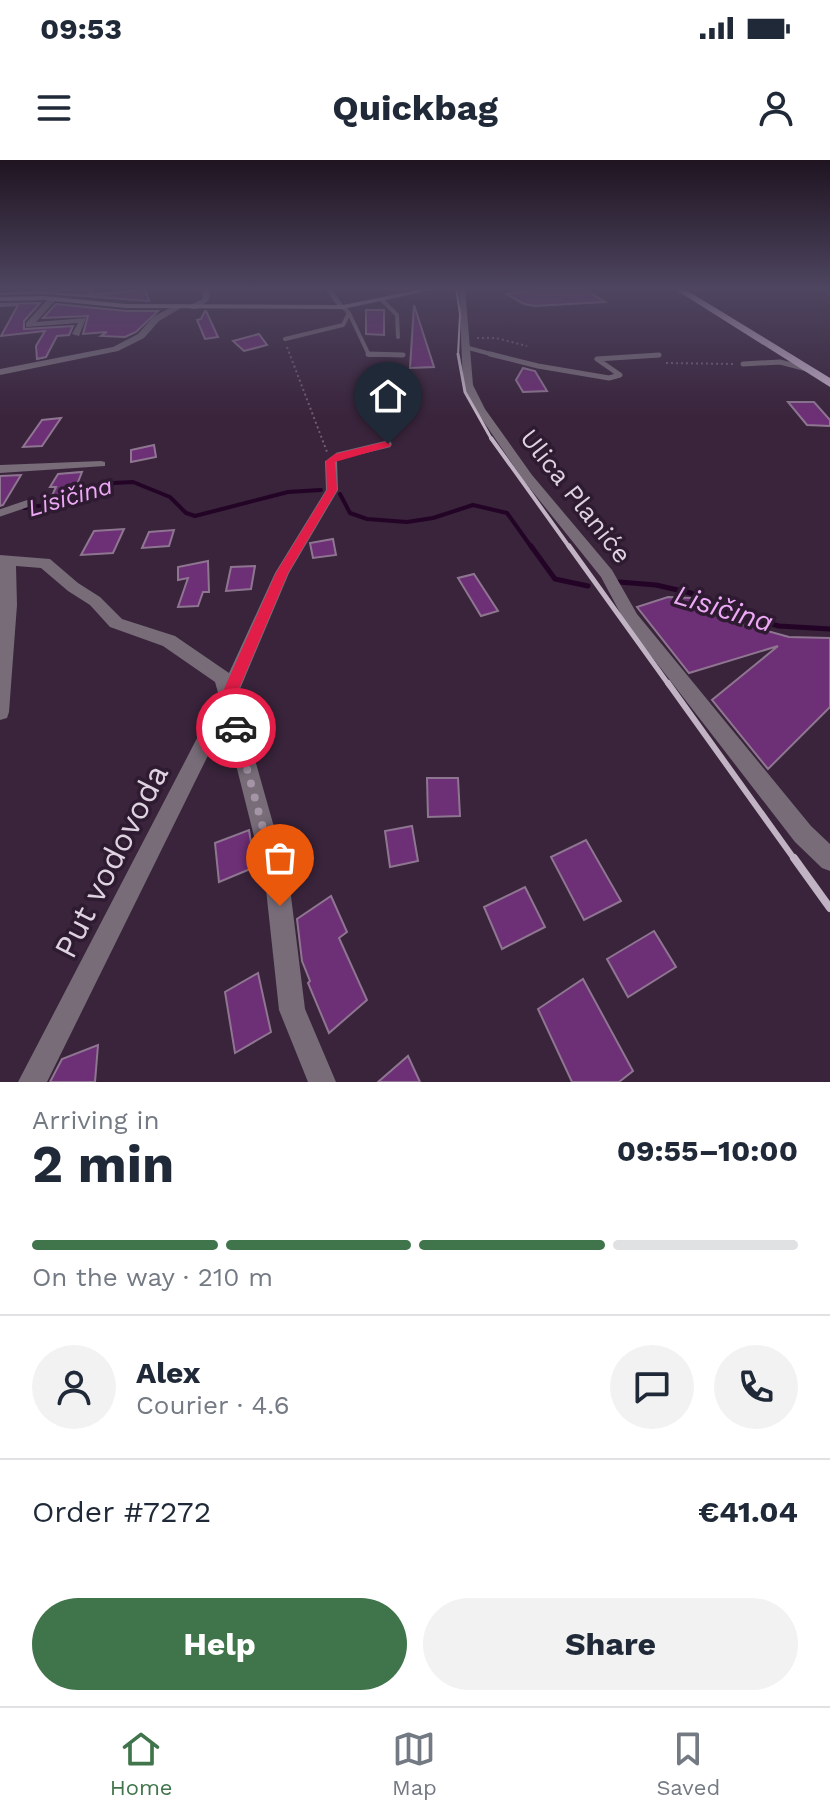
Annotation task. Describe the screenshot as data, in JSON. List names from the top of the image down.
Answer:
{
  "streets": {
    "street": ["Ulica Planiće", "Put vodovoda"]
  },
  "water": ["Lisičina"],
  "page": {
    "status": "09:53",
    "header": "Quickbag",
    "heading": ["2 min", "Arriving in", "09:55–10:00"],
    "panel": [
      "Alex",
      "Courier · 4.6",
      "Order #7272",
      "€41.04"
    ],
    "bar": "On the way · 210 m",
    "buttons": ["Help", "Share"],
    "tabs": ["Home", "Map", "Saved"]
  }
}
